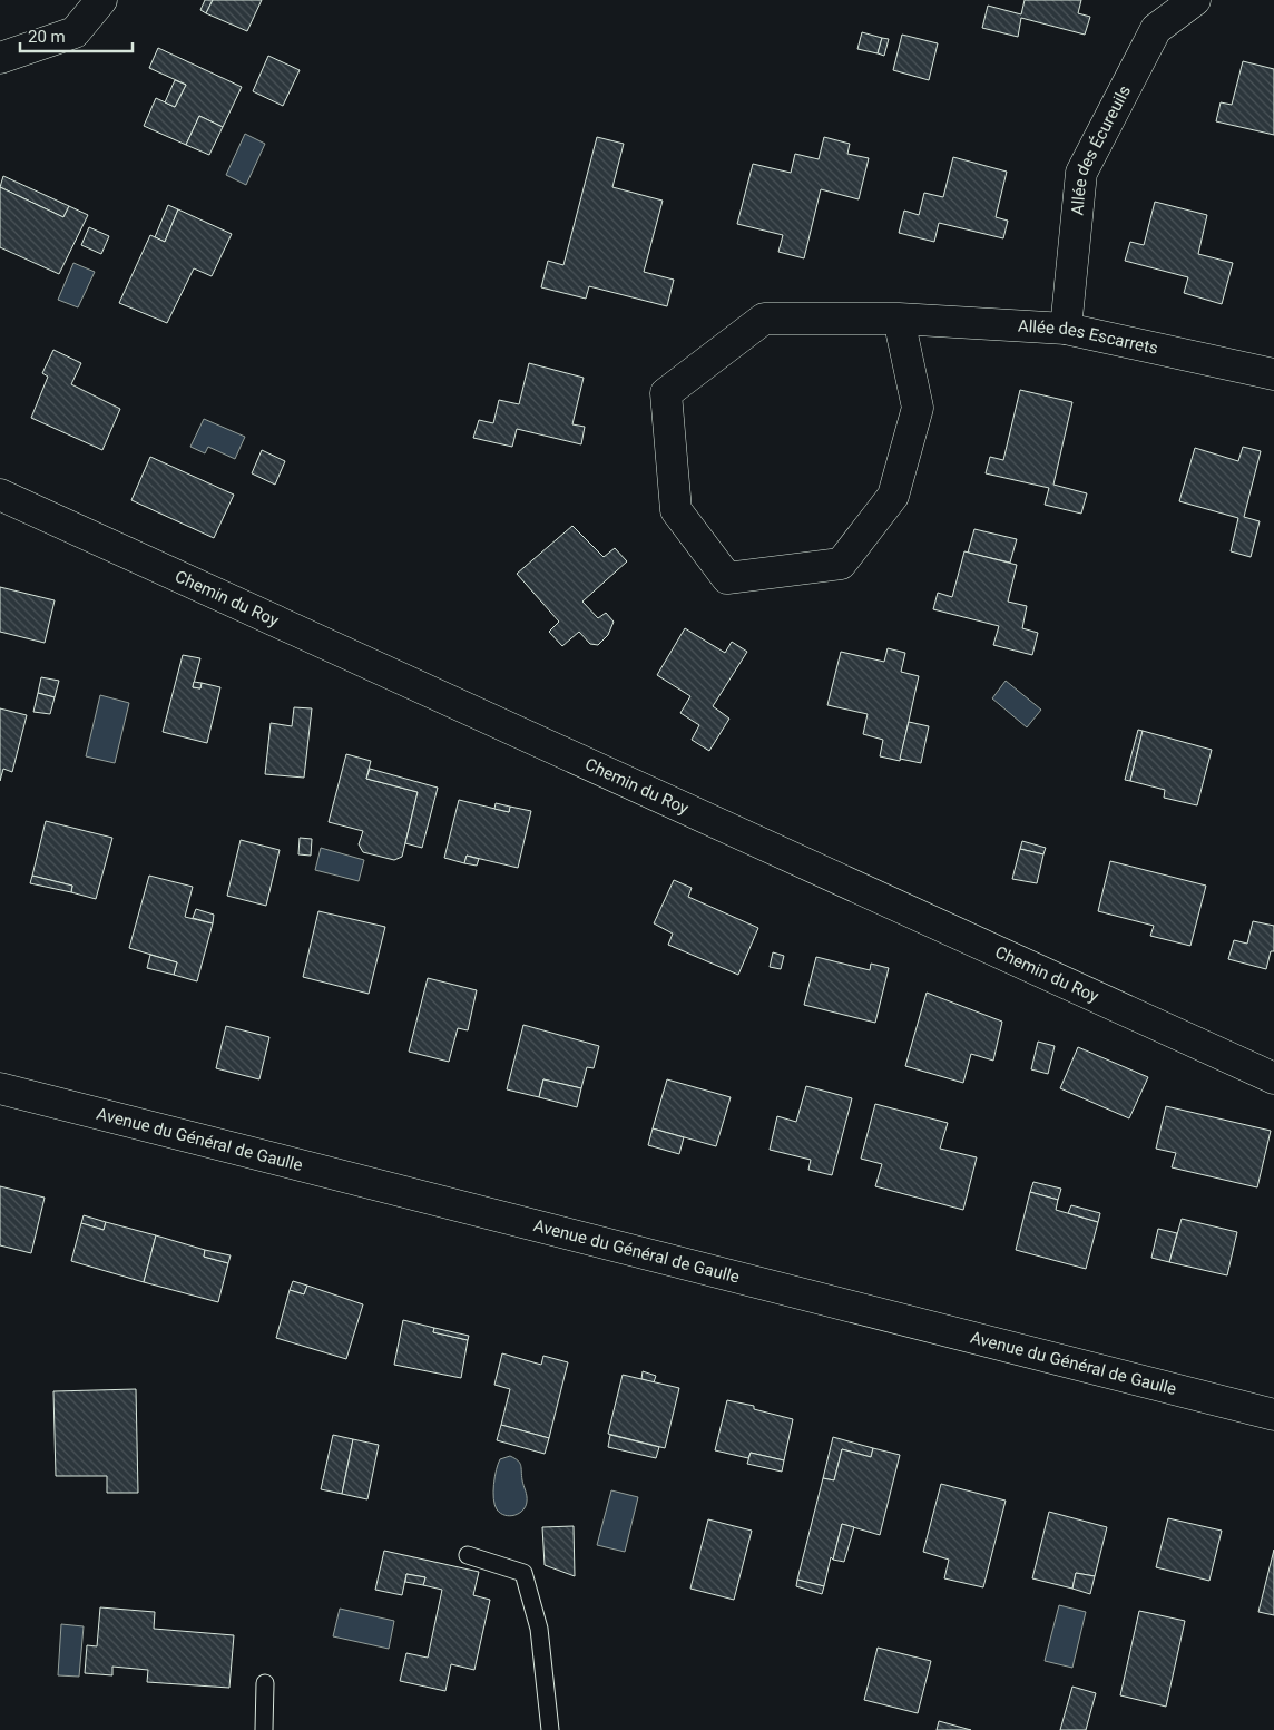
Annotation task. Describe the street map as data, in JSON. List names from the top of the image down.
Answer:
{
  "streets": {
    "street": [
      "Allée des Écureuils",
      "Allée des Escarrets",
      "Chemin du Roy",
      "Avenue du Général de Gaulle"
    ]
  },
  "crossings": [
    ["Allée des Écureuils", "Allée des Escarrets"]
  ],
  "scale_bar": "20 m"
}
